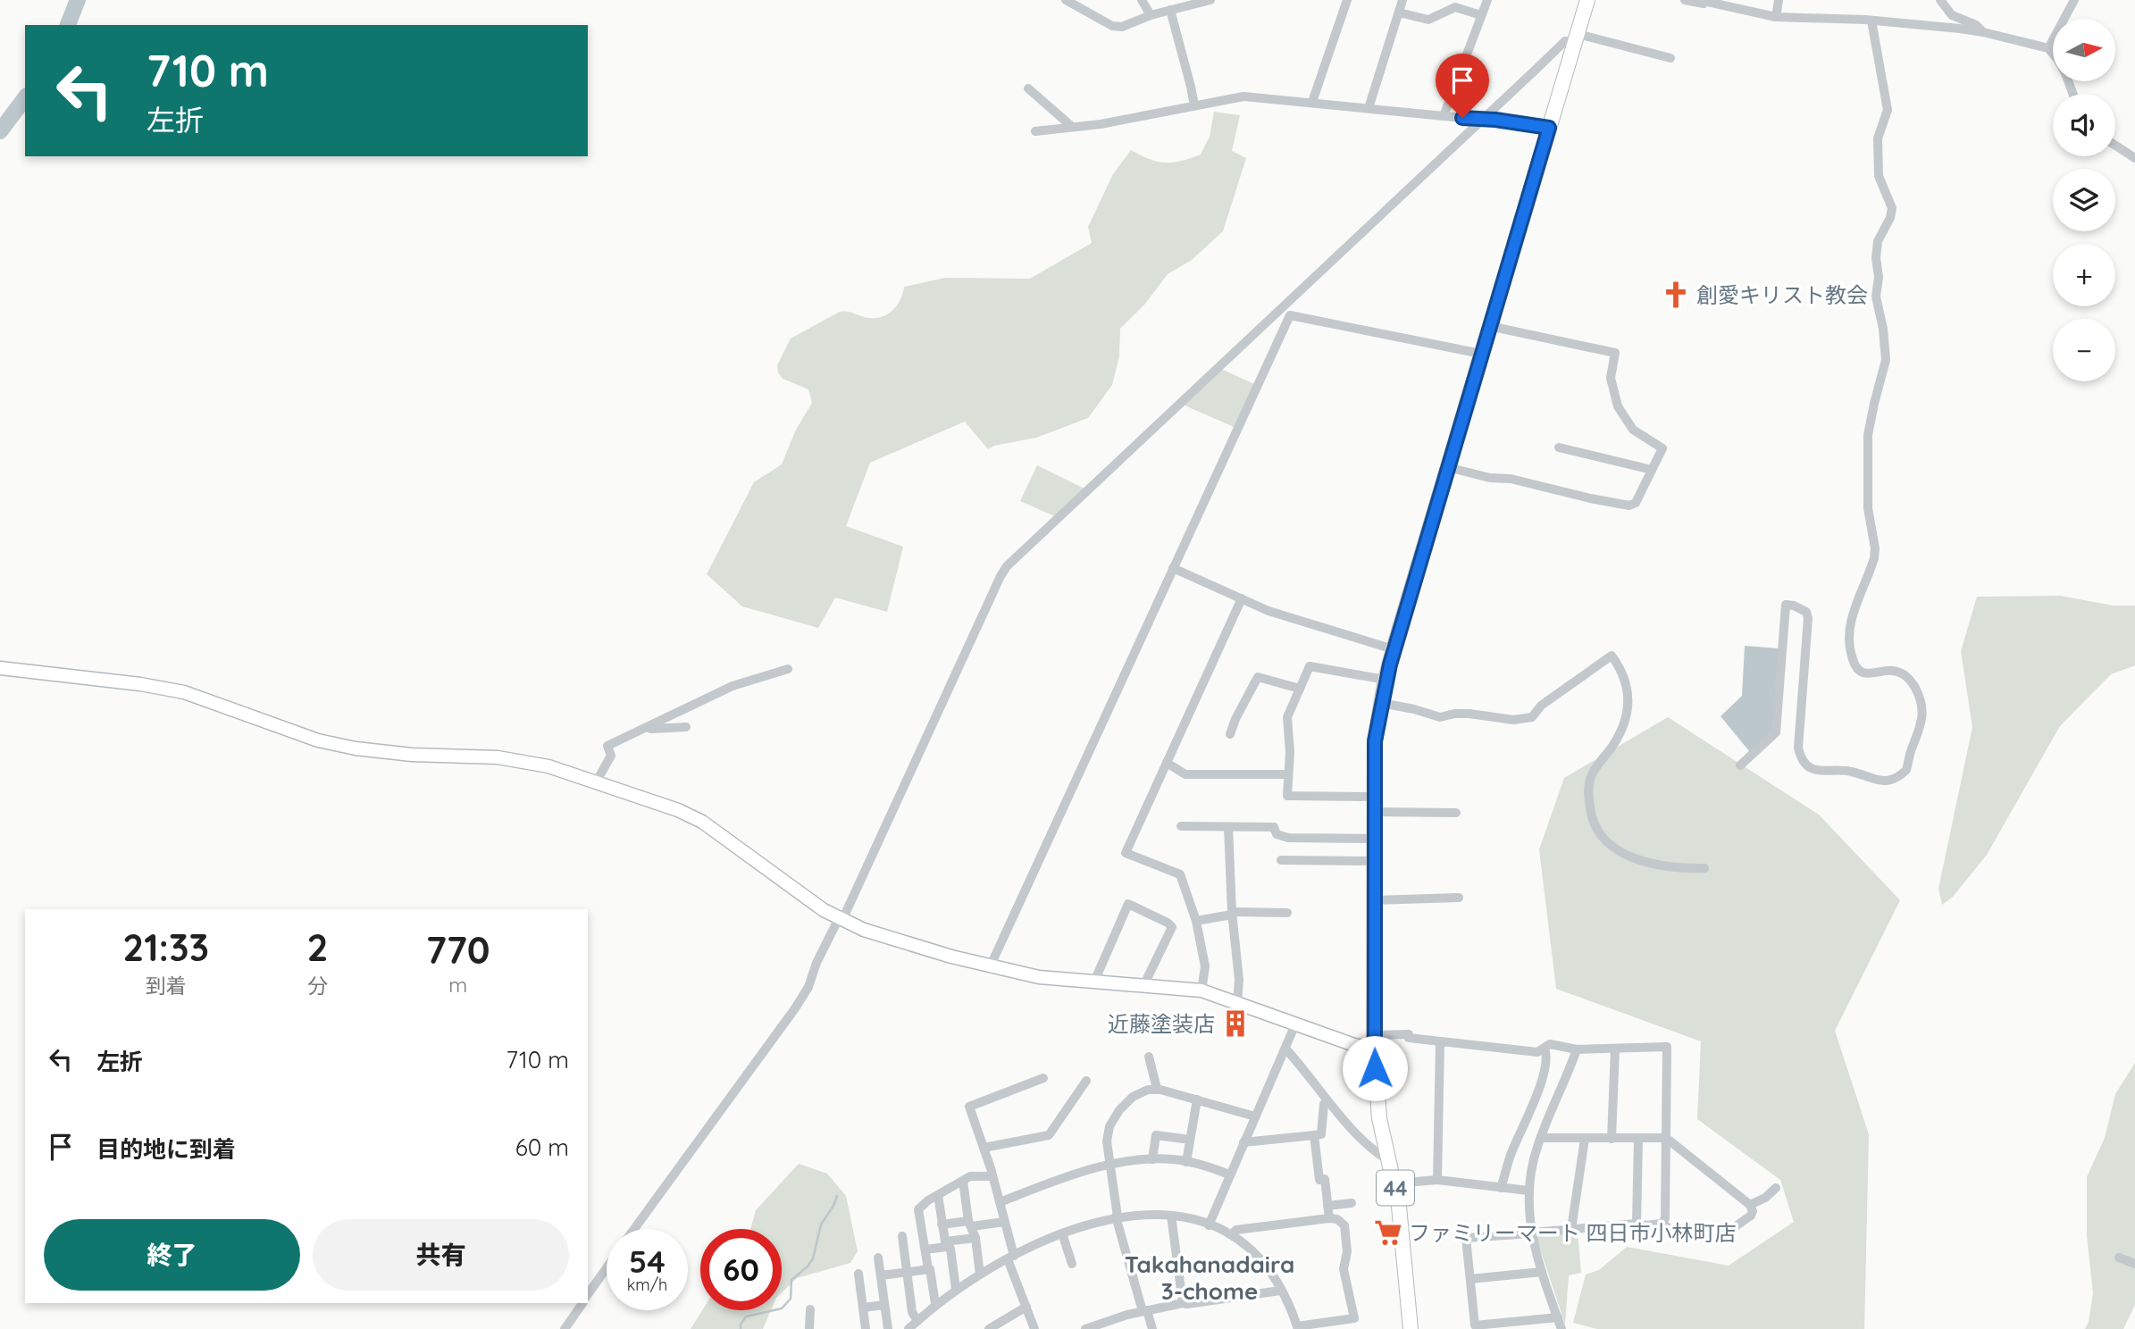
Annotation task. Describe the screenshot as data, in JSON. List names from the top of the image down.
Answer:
{
  "streets": {
    "main road": ["44"]
  },
  "districts": ["Takahanadaira 3-chome"],
  "places": {
    "church": ["創愛キリスト教会"],
    "building": ["近藤塗装店"],
    "supermarket": ["ファミリーマート 四日市小林町店"]
  },
  "north": "right",
  "page": {
    "map_buttons": ["+", "−"],
    "turn": ["710 m", "左折"],
    "eta": [
      "21:33",
      "到着",
      "2",
      "分",
      "770",
      "m"
    ],
    "list": [
      {
        "name": "左折",
        "value": "710 m"
      },
      {
        "name": "目的地に到着",
        "value": "60 m"
      }
    ],
    "buttons": ["終了", "共有"],
    "speed": "54 km/h",
    "limit": "60"
  }
}
